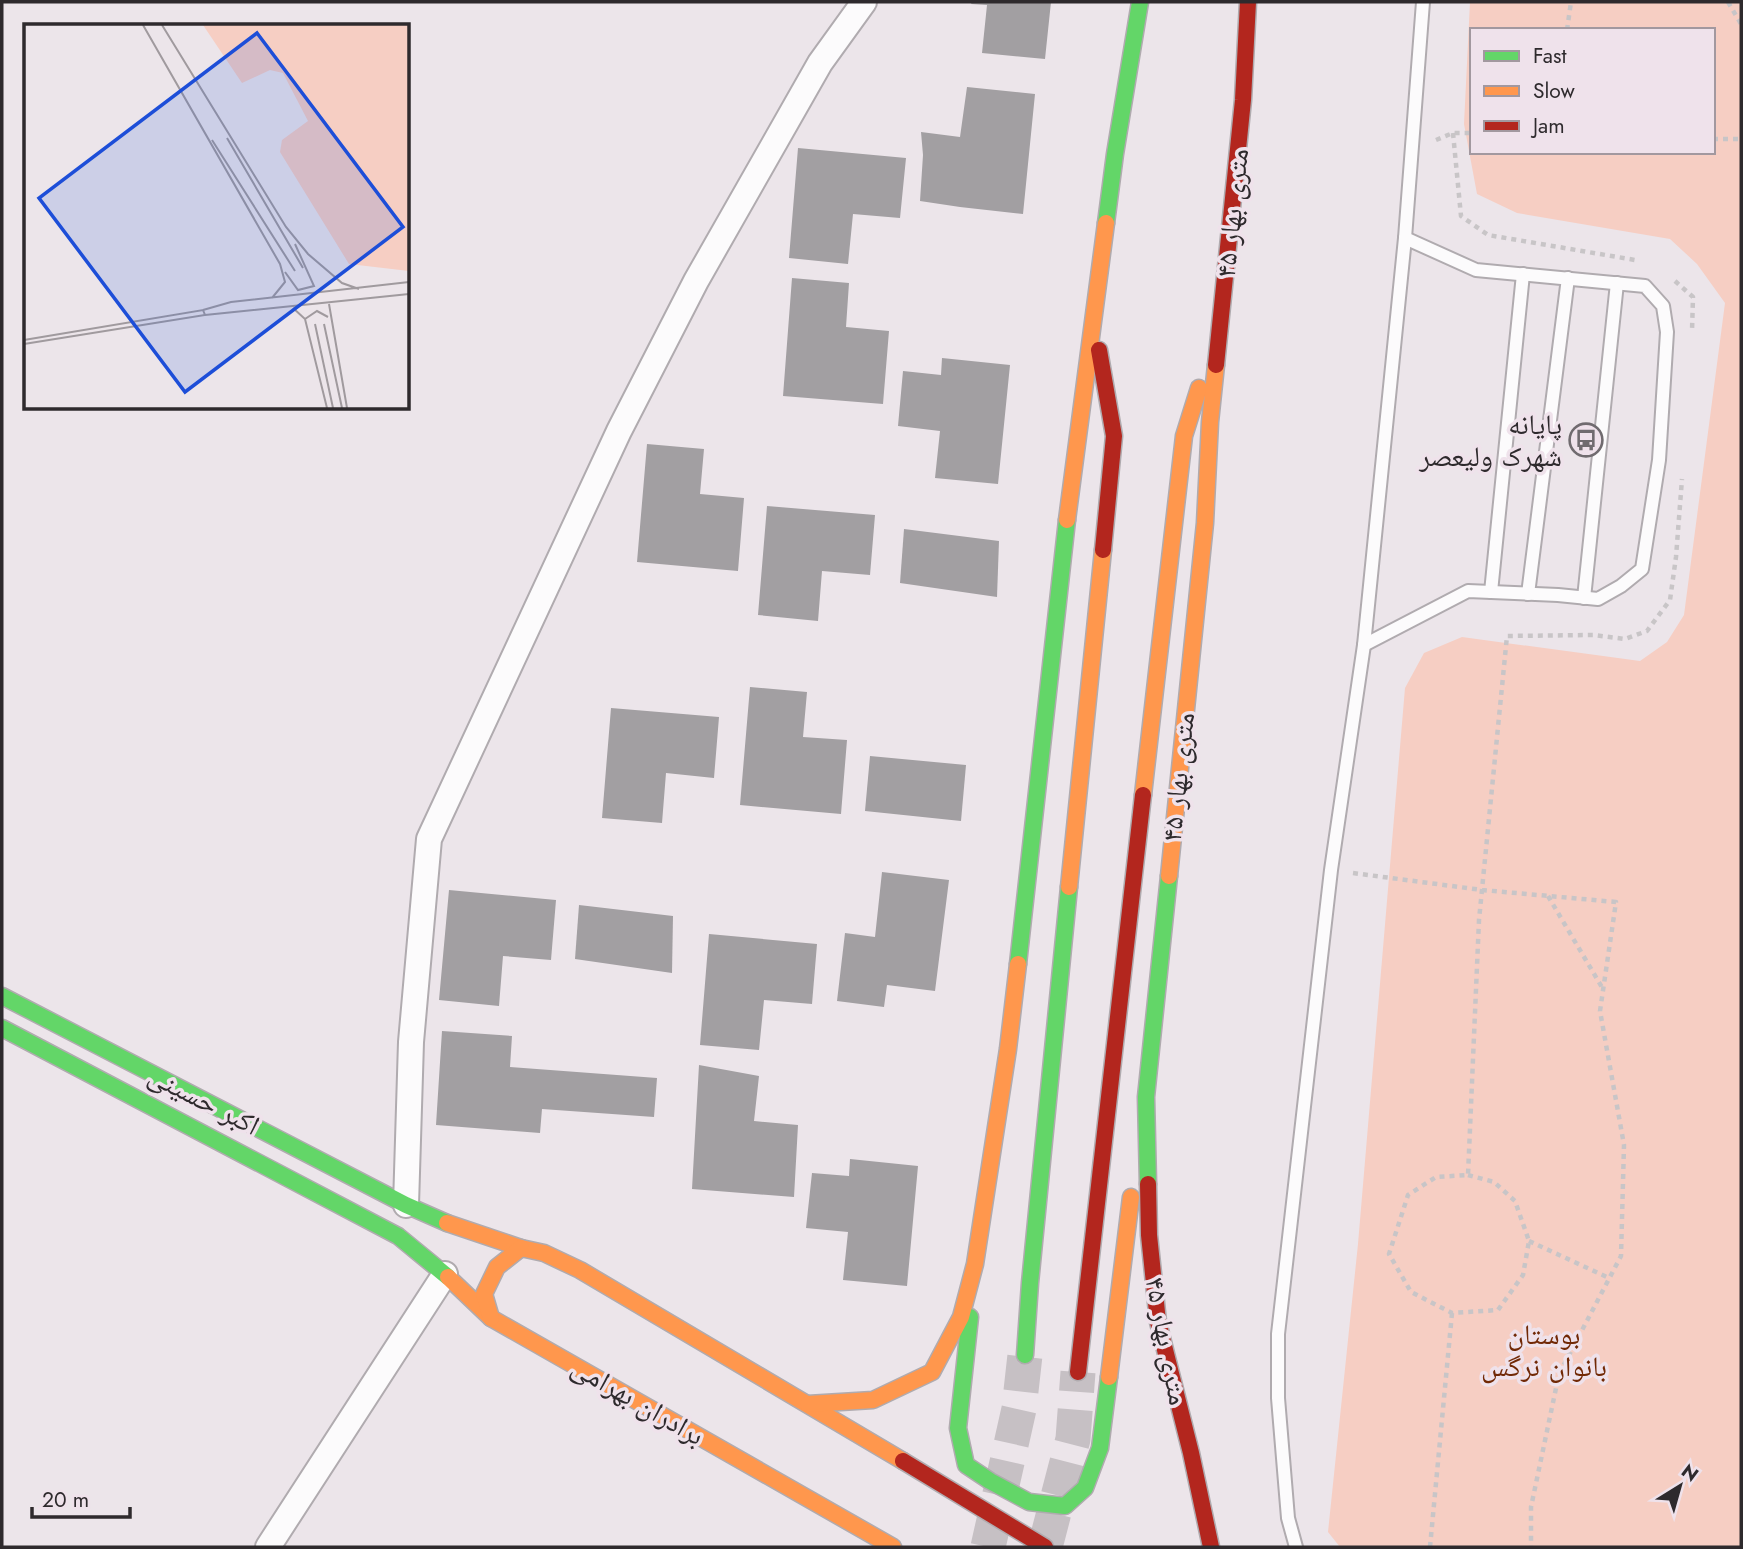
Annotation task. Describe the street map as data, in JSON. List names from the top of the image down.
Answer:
{
  "streets": {
    "main road": ["۴۵ متری بهار", "اکبر حسینی", "برادران بهرامی"]
  },
  "crossings": [
    ["اکبر حسینی", "برادران بهرامی"]
  ],
  "parks": ["بوستان بانوان نرگس"],
  "places": {
    "bus stop": ["پایانه شهرک ولیعصر"]
  },
  "legend": ["Fast", "Slow", "Jam"],
  "scale_bar": "20 m",
  "north": "top right"
}
